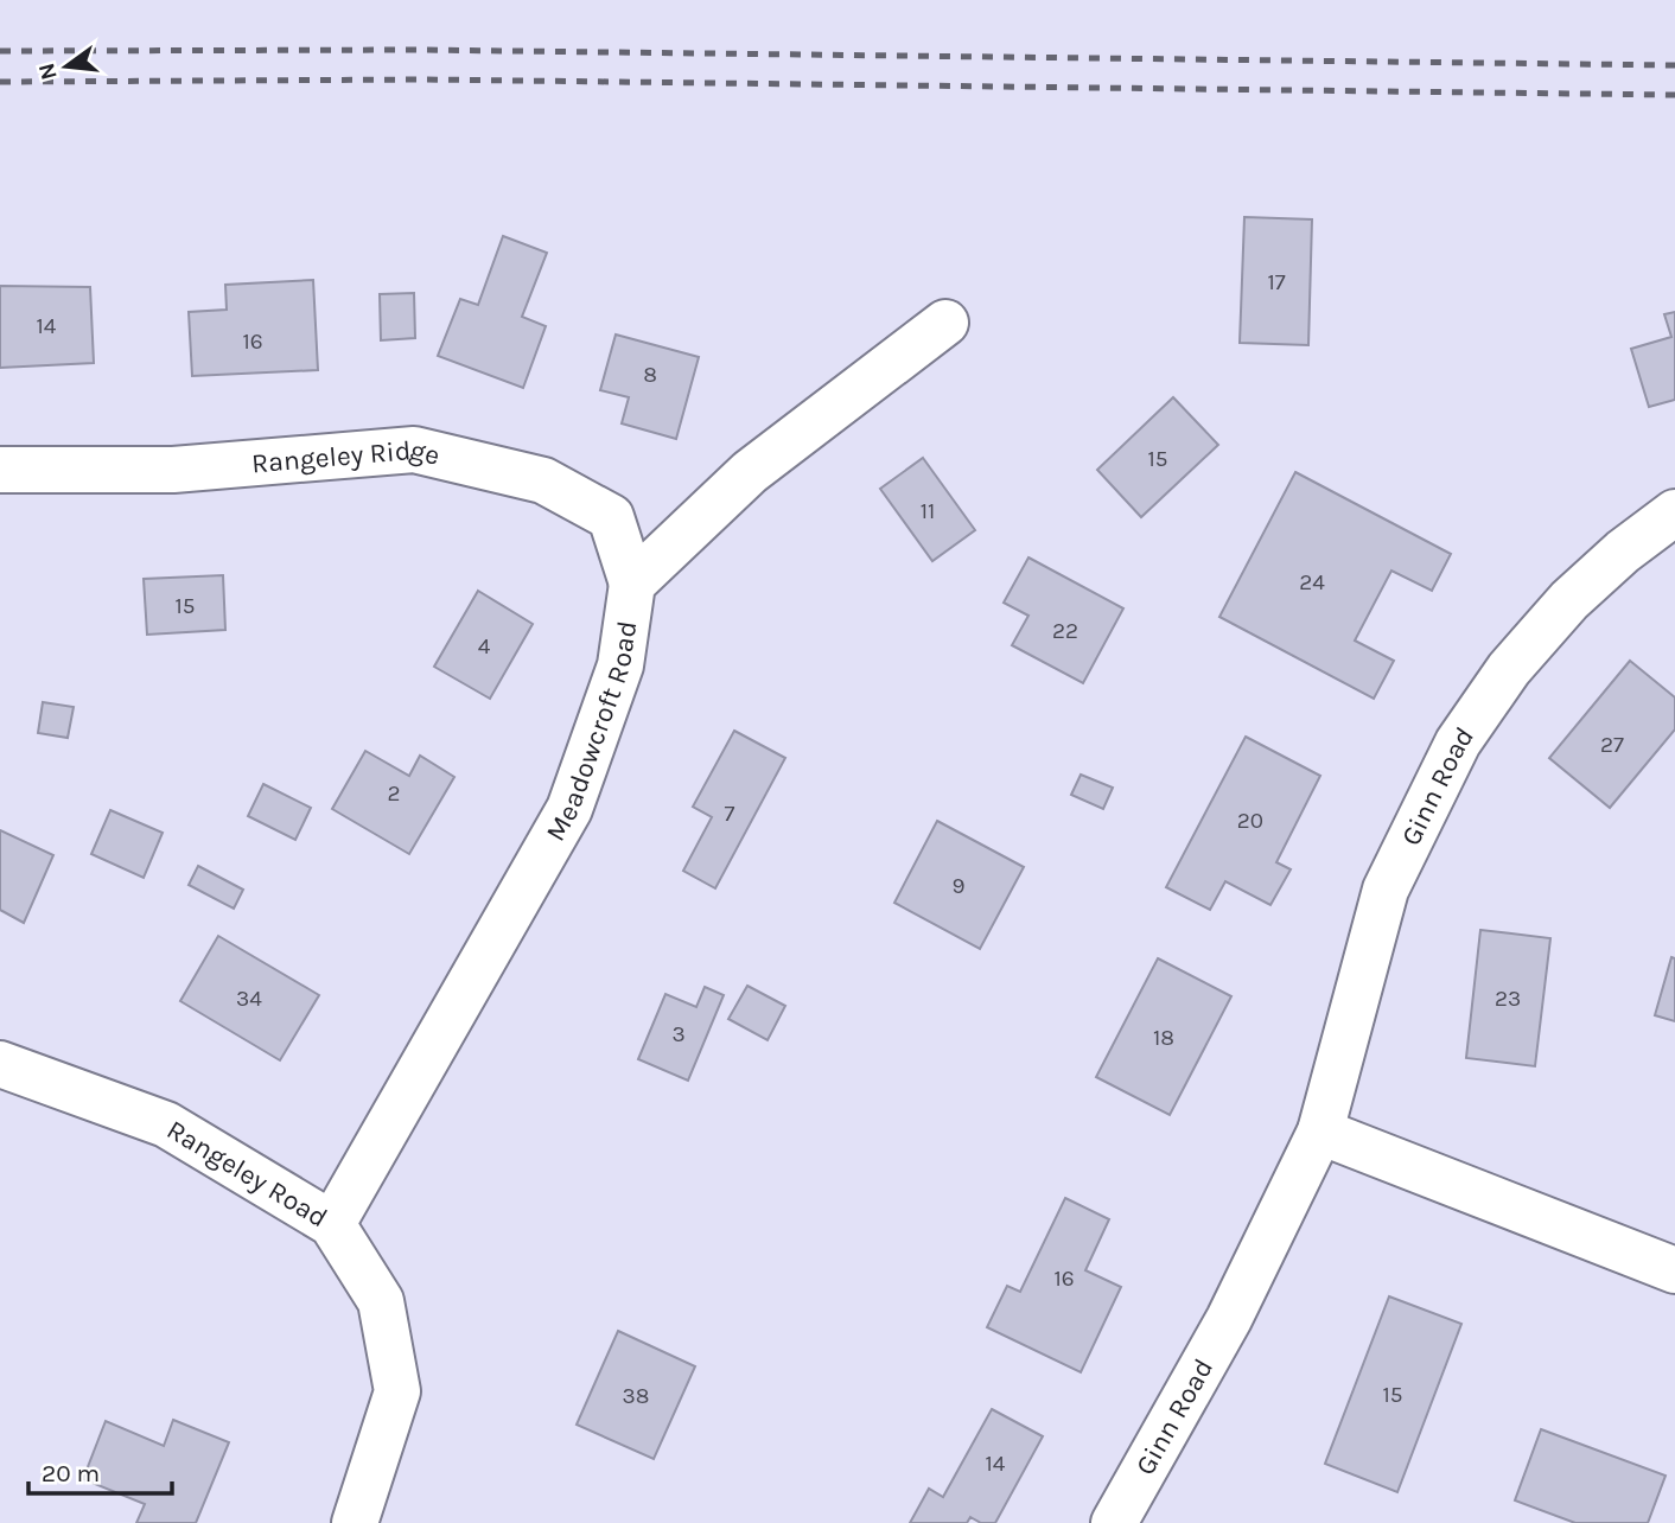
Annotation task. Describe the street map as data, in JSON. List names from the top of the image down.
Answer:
{
  "streets": {
    "street": [
      "Rangeley Ridge",
      "Meadowcroft Road",
      "Ginn Road",
      "Rangeley Road"
    ]
  },
  "crossings": [
    ["Rangeley Ridge", "Meadowcroft Road"],
    ["Meadowcroft Road", "Rangeley Road"]
  ],
  "house_numbers": [
    "17",
    "14",
    "16",
    "8",
    "15",
    "11",
    "24",
    "15",
    "22",
    "4",
    "27",
    "2",
    "7",
    "20",
    "9",
    "34",
    "23",
    "3",
    "18",
    "16",
    "15",
    "38",
    "14"
  ],
  "scale_bar": "20 m",
  "north": "left"
}
